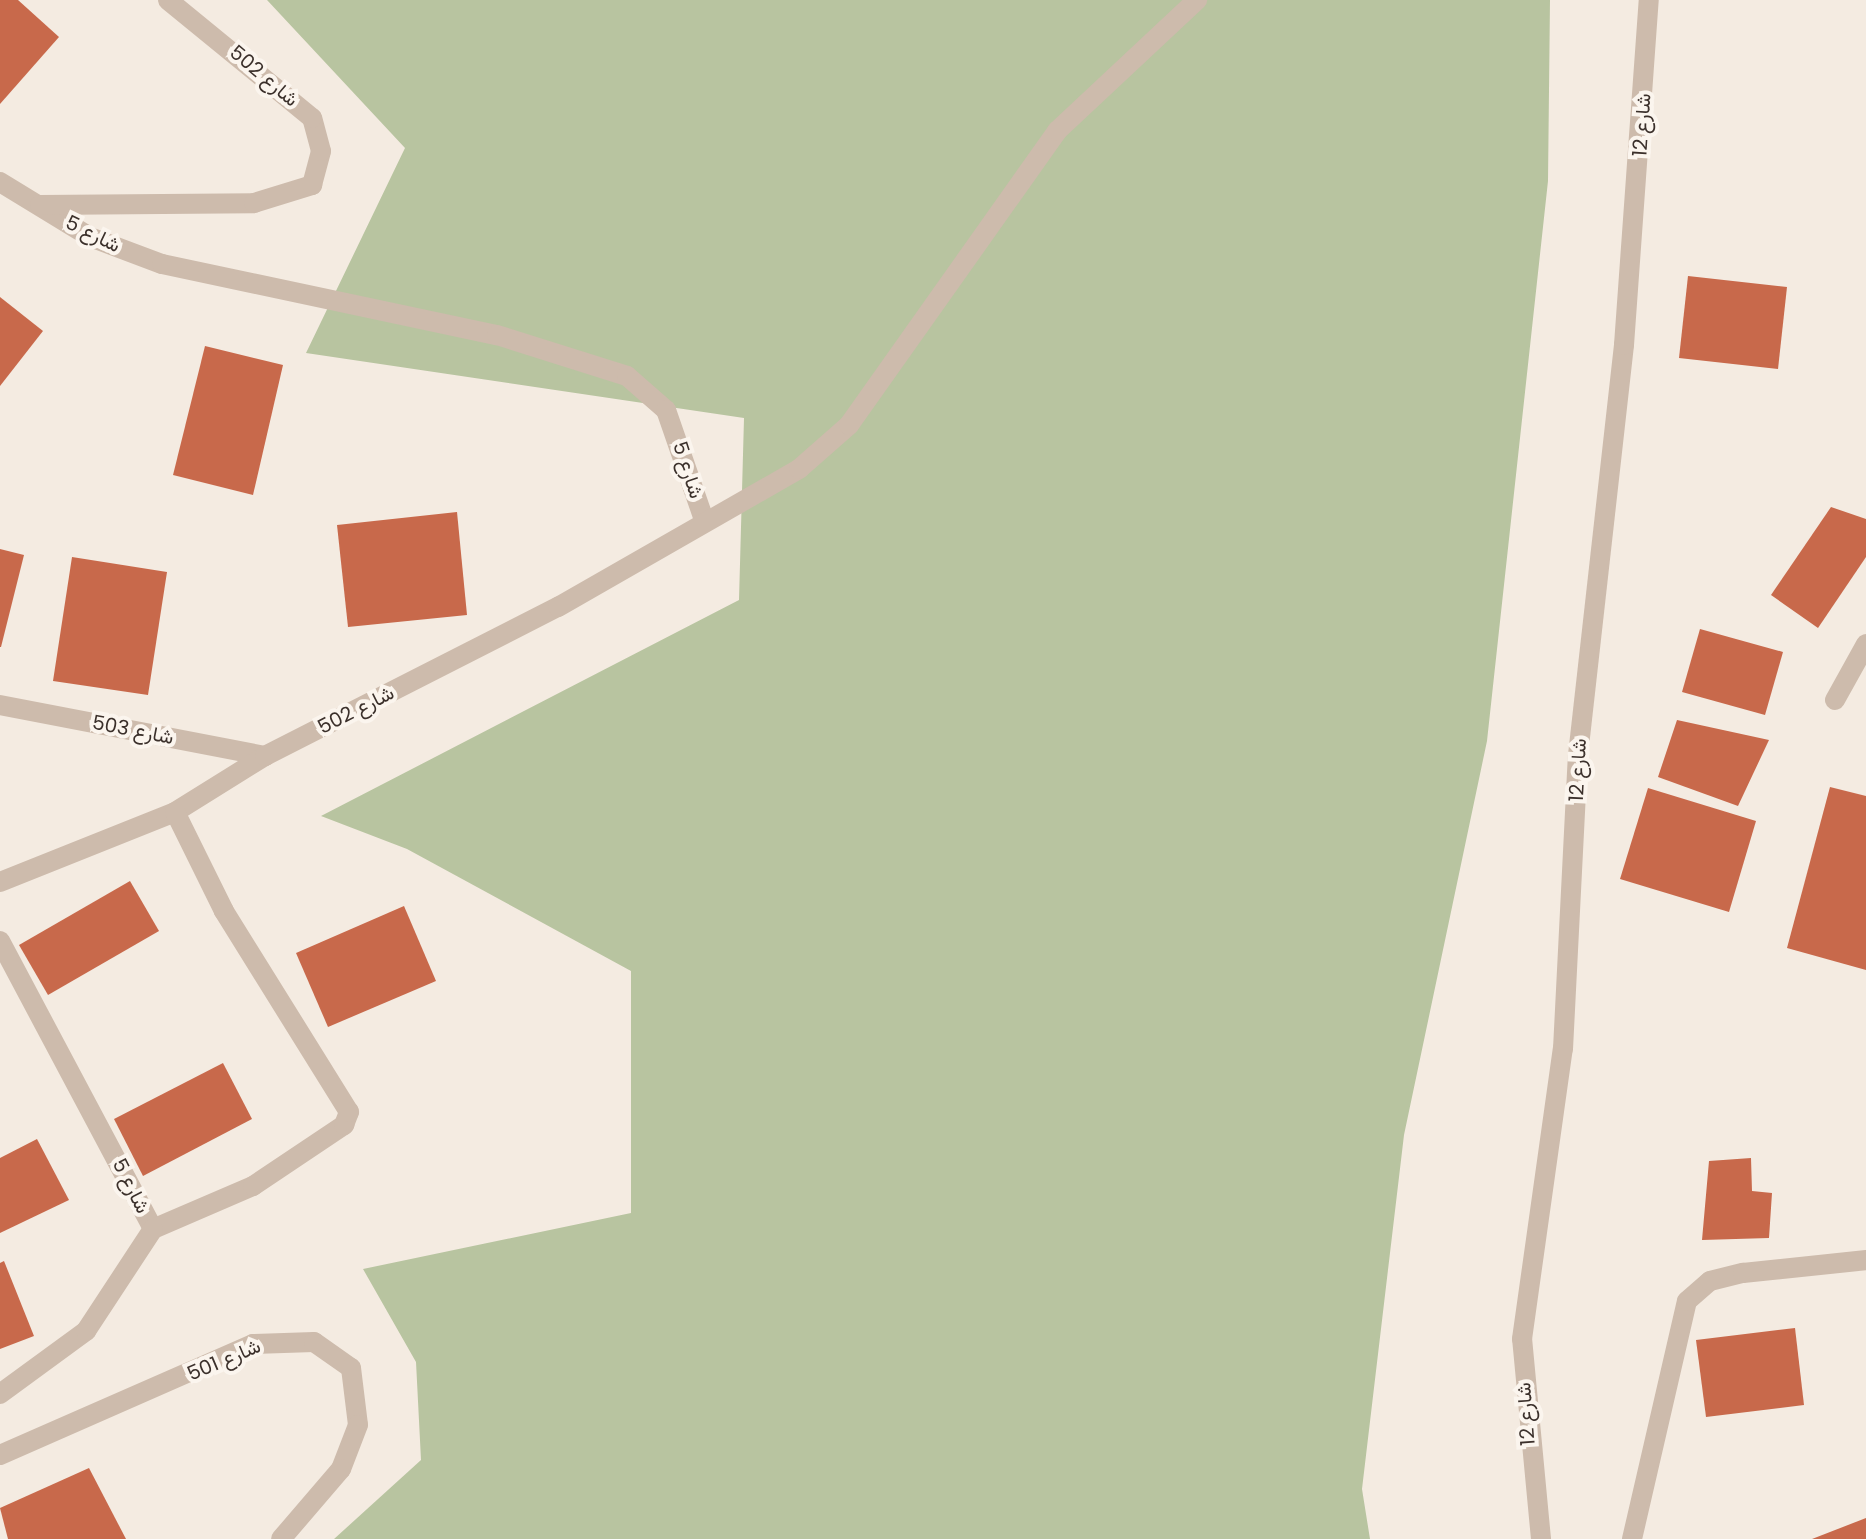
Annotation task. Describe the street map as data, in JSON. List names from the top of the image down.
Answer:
{
  "streets": {
    "street": [
      "شارع 502",
      "شارع 12",
      "شارع 5",
      "شارع 503",
      "شارع 501"
    ]
  },
  "crossings": [
    ["شارع 502", "شارع 5"],
    ["شارع 502", "شارع 503"]
  ]
}
